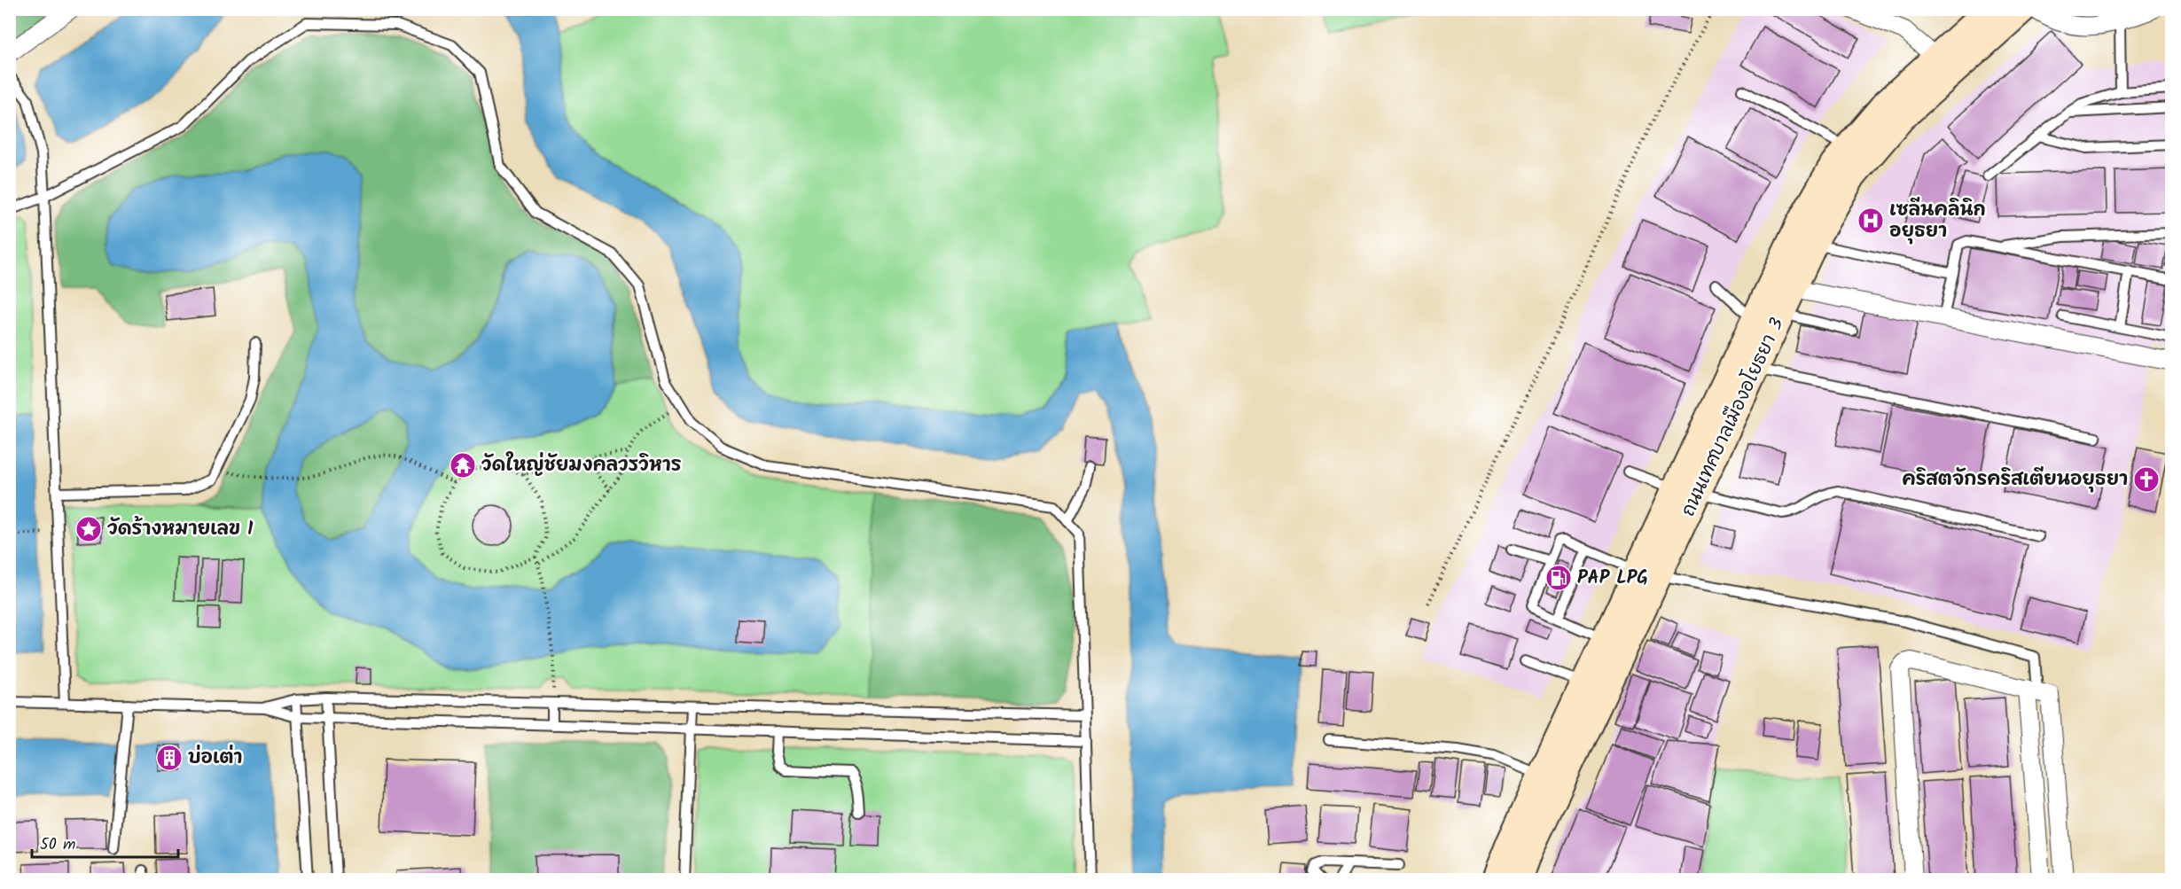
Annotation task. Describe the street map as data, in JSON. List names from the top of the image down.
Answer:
{
  "streets": {
    "street": ["ถนนเทศบาลเมืองอโยธยา 3"]
  },
  "places": {
    "hospital": ["เซลีนคลินิก อยุธยา"],
    "temple": ["วัดใหญ่ชัยมงคลวรวิหาร"],
    "church": ["คริสตจักรคริสเตียนอยุธยา"],
    "place": ["วัดร้างหมายเลข 1"],
    "fuel station": ["PAP LPG"],
    "building": ["บ่อเต่า"]
  },
  "scale_bar": "50 m"
}
